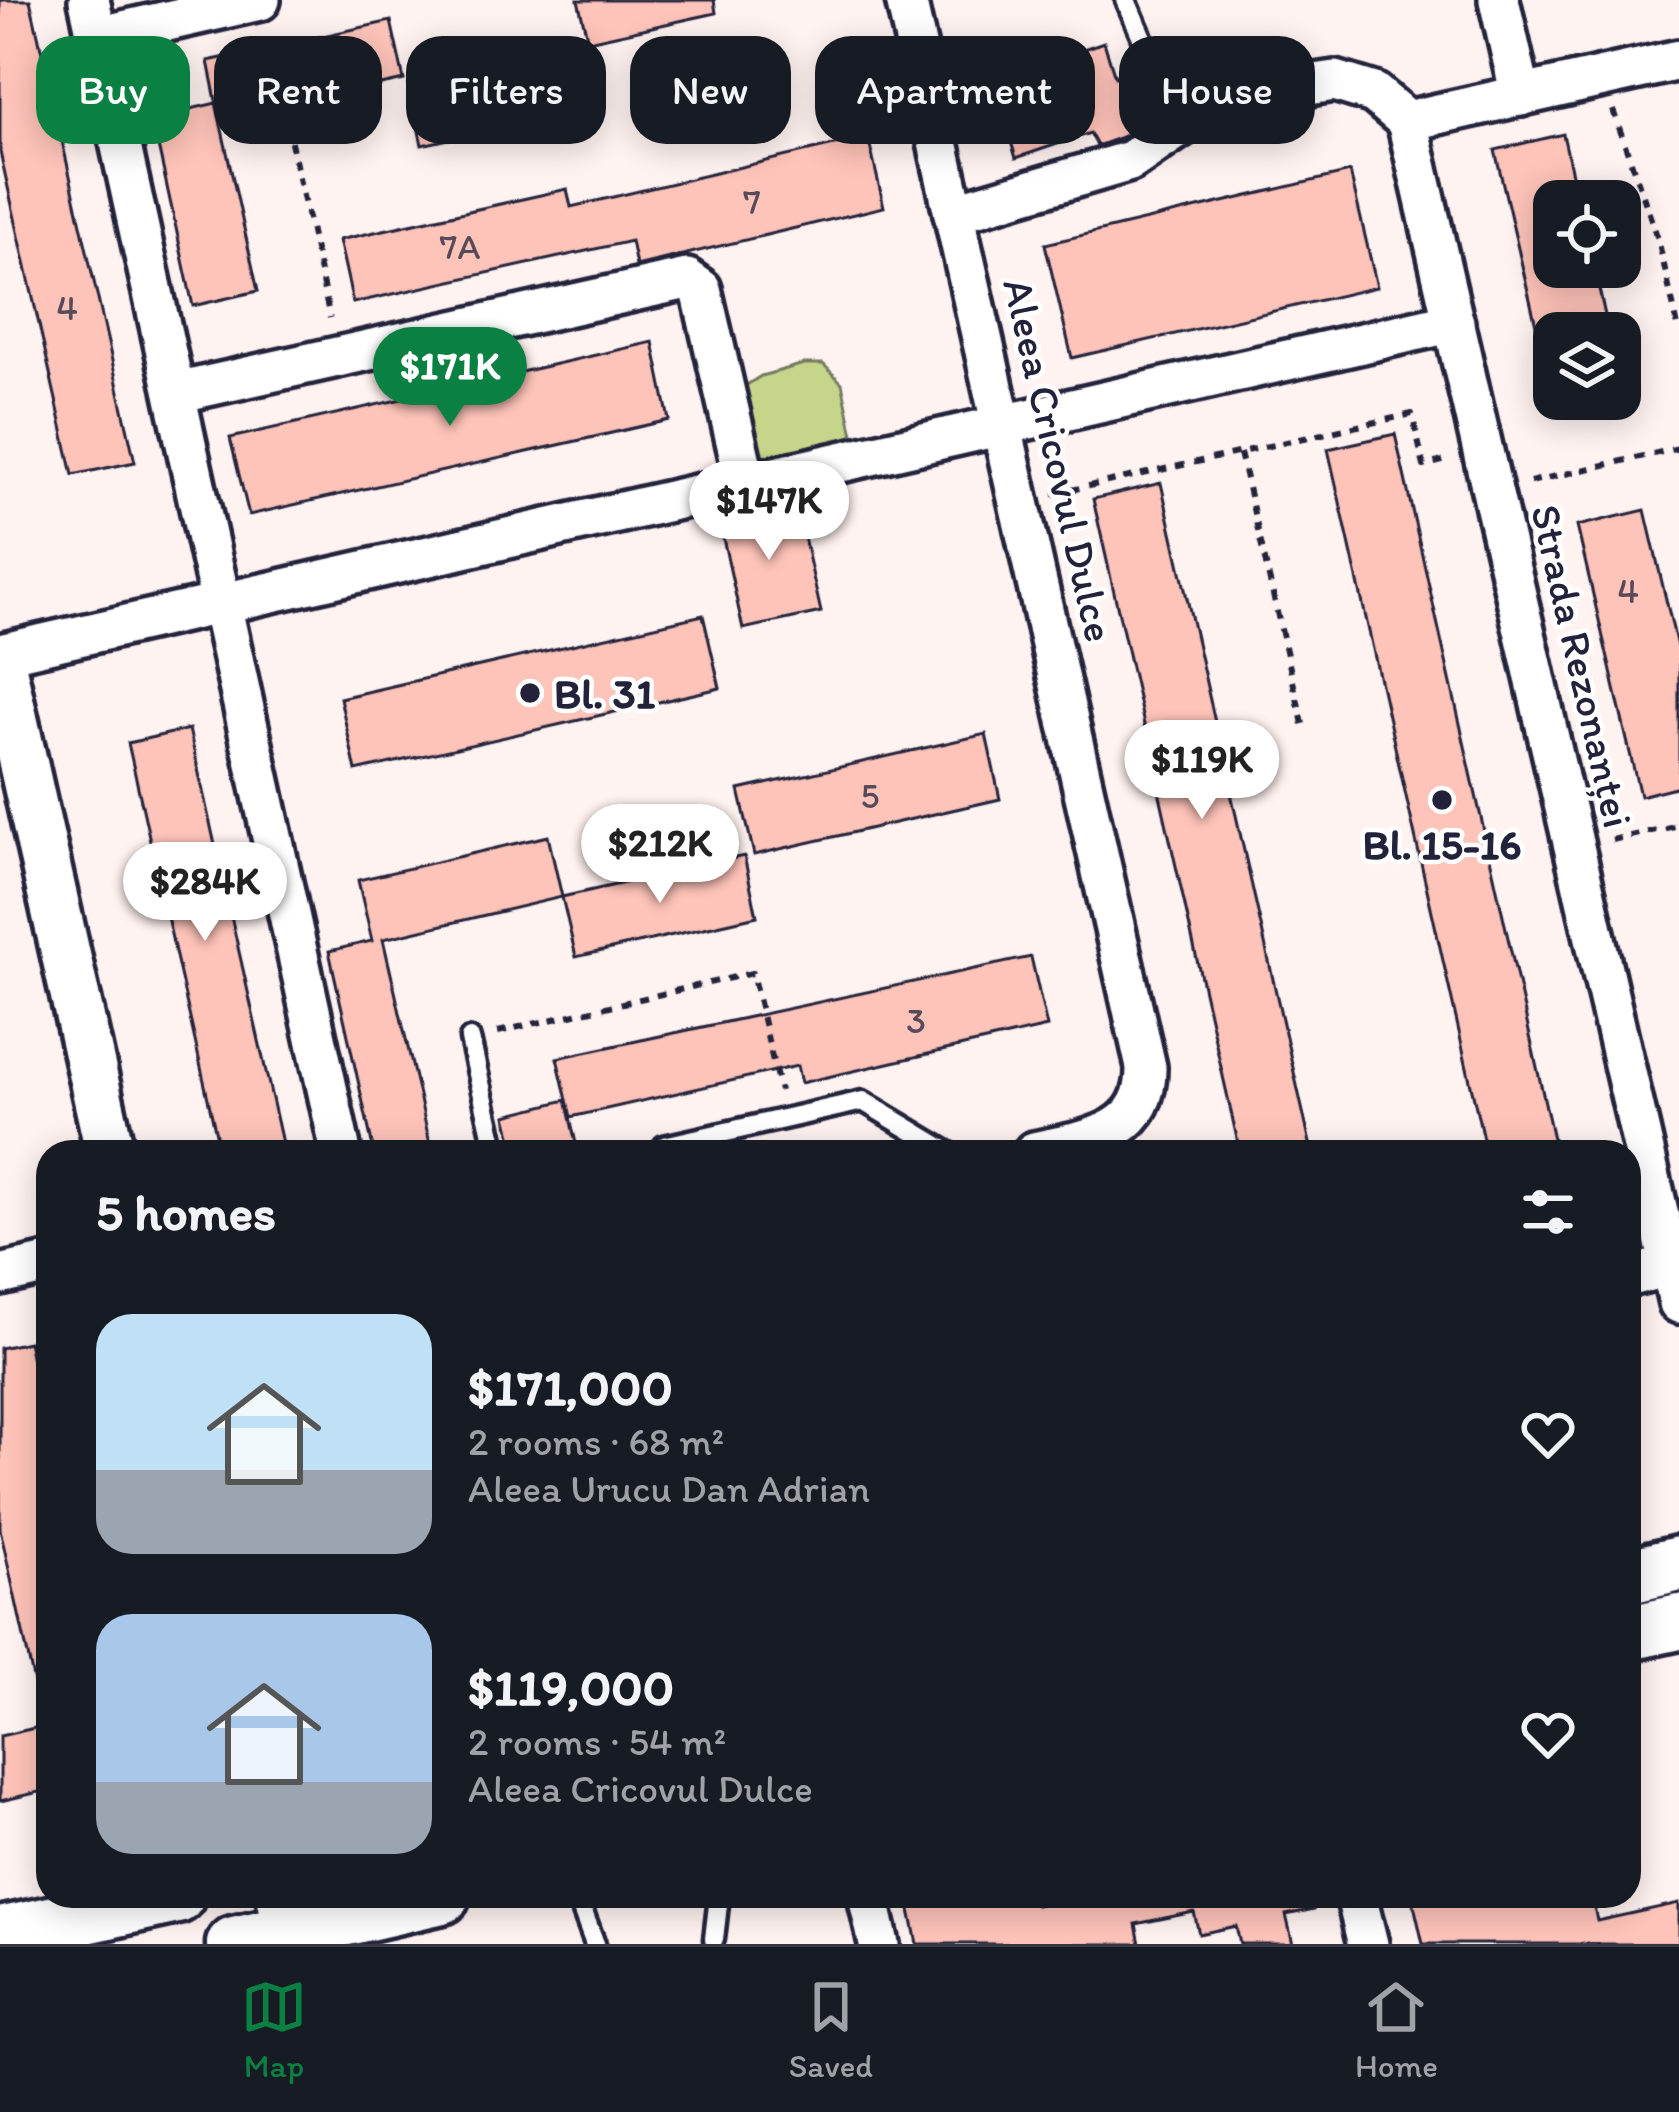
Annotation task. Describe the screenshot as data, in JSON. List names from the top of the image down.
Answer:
{
  "streets": {
    "street": ["Aleea Cricovul Dulce", "Strada Rezonanței"]
  },
  "places": ["Bl. 31", "Bl. 15-16"],
  "house_numbers": [
    "7",
    "7A",
    "4",
    "4",
    "5",
    "3"
  ],
  "page": {
    "chip": [
      "Buy",
      "Rent",
      "Filters",
      "New",
      "Apartment",
      "House"
    ],
    "price": [
      "$171K",
      "$147K",
      "$119K",
      "$212K",
      "$284K"
    ],
    "heading": "5 homes",
    "list": [
      {
        "name": "$171,000",
        "note": "2 rooms · 68 m² · Aleea Urucu Dan Adrian"
      },
      {
        "name": "$119,000",
        "note": "2 rooms · 54 m² · Aleea Cricovul Dulce"
      }
    ],
    "tabs": ["Map", "Saved", "Home"]
  }
}
